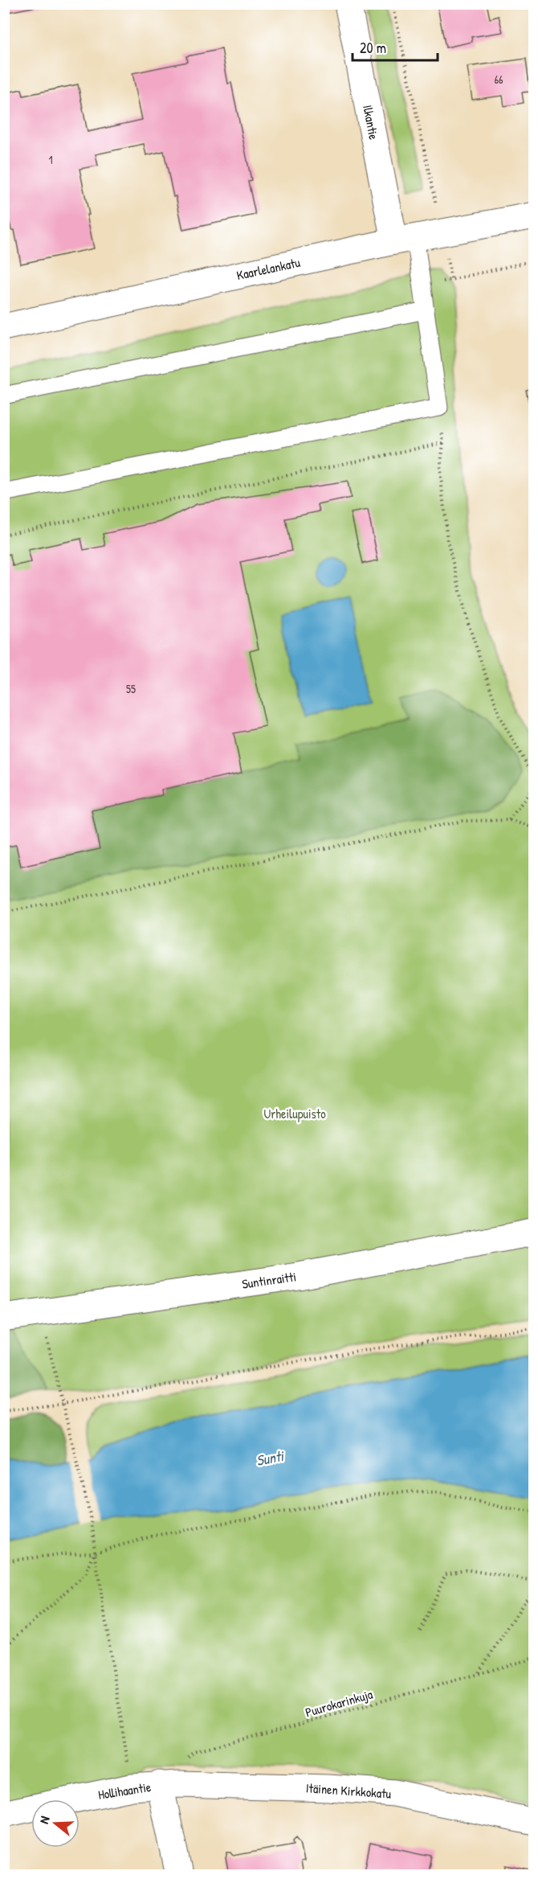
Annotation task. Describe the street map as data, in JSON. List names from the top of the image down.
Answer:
{
  "streets": {
    "street": [
      "Ilkantie",
      "Kaarlelankatu",
      "Suntinraitti",
      "Hollihaantie",
      "Itäinen Kirkkokatu"
    ],
    "path": ["Puurokarinkuja"]
  },
  "crossings": [
    ["Ilkantie", "Kaarlelankatu"],
    ["Puurokarinkuja", "Hollihaantie"],
    ["Puurokarinkuja", "Itäinen Kirkkokatu"],
    ["Hollihaantie", "Itäinen Kirkkokatu"]
  ],
  "water": ["Sunti"],
  "parks": ["Urheilupuisto"],
  "house_numbers": ["66", "1", "55"],
  "scale_bar": "20 m",
  "north": "left"
}
